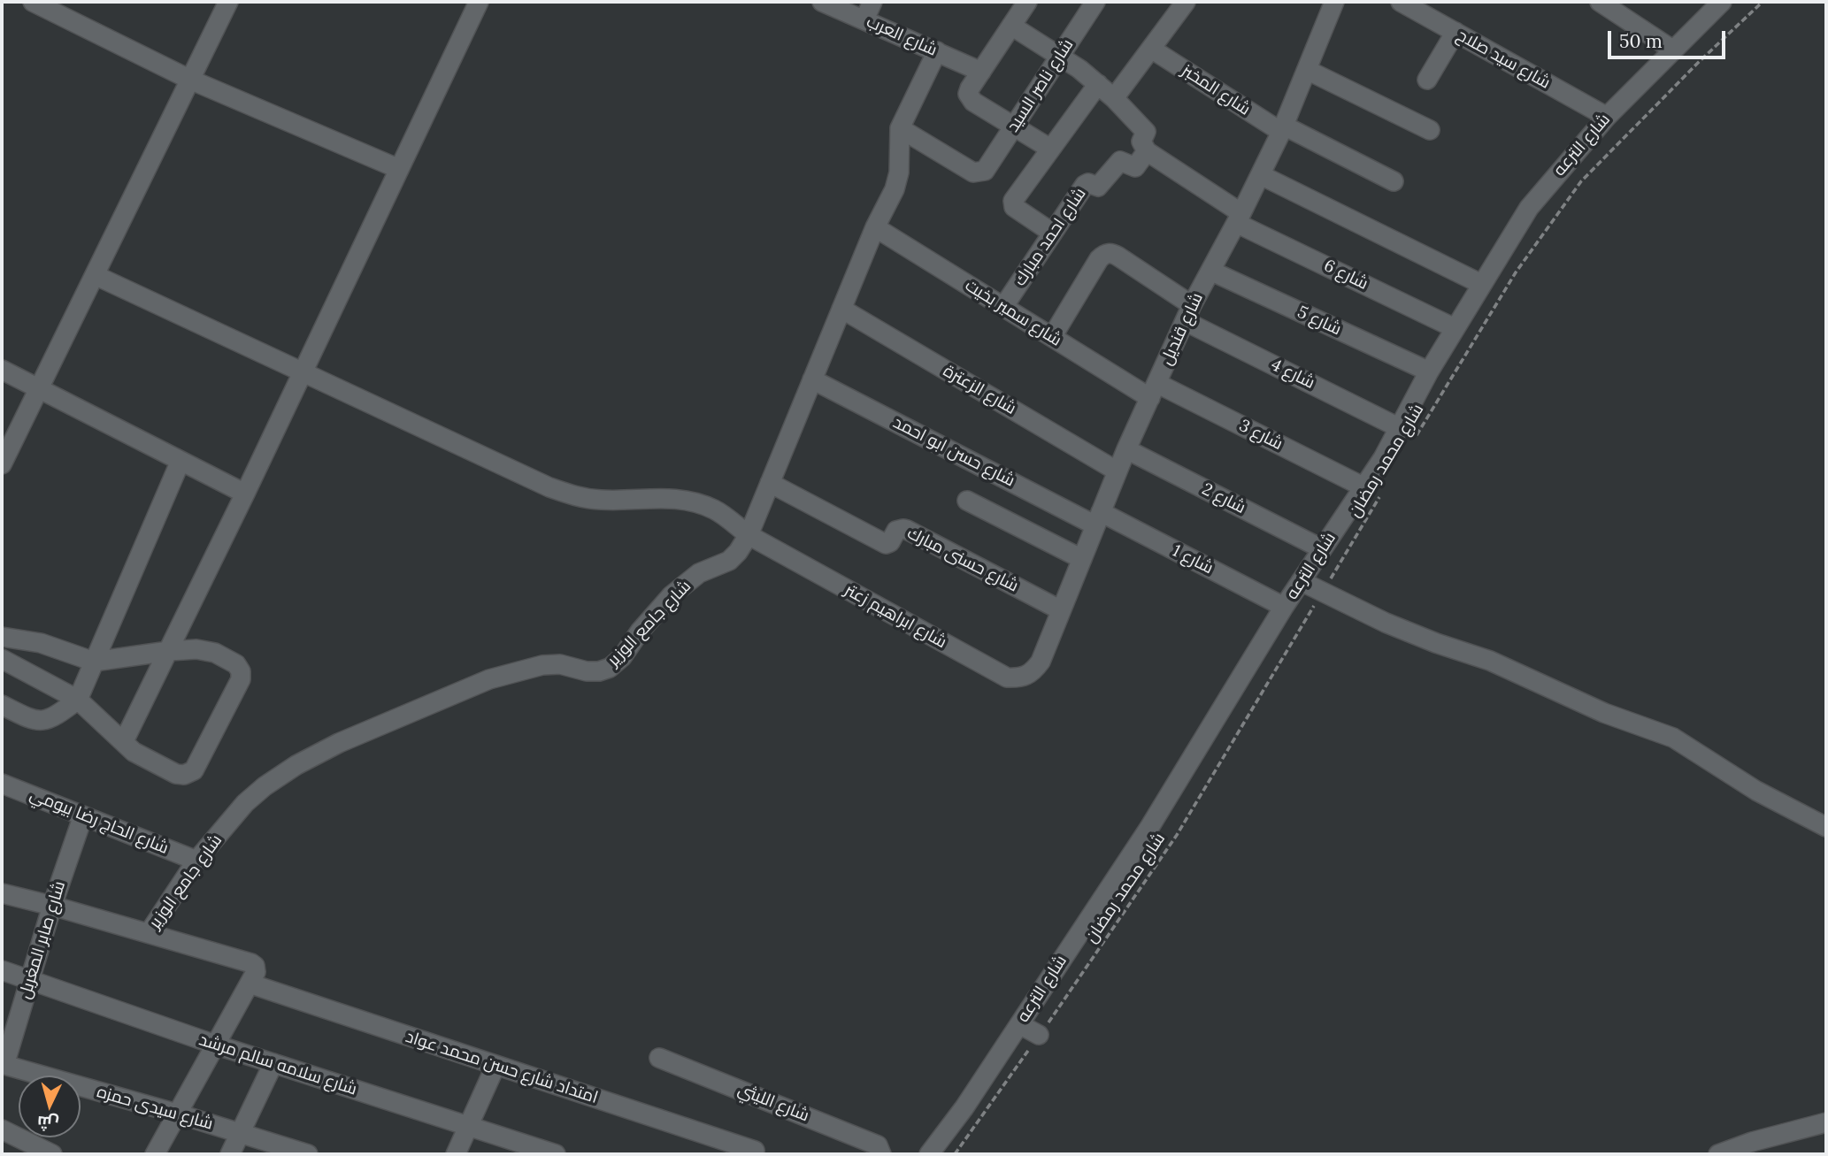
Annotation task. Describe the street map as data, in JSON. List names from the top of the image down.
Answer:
{
  "streets": {
    "street": [
      "شارع العرب",
      "شارع سيد صلاح",
      "شارع ناصر السيد",
      "شارع المخبز",
      "شارع الترعه",
      "شارع احمد مبارك",
      "شارع 6",
      "شارع سمير بخيت",
      "شارع 5",
      "شارع قنديل",
      "شارع 4",
      "شارع الزعترة",
      "شارع 3",
      "شارع حسن ابو احمد",
      "شارع 2",
      "شارع حسنى مبارك",
      "شارع 1",
      "شارع ابراهيم زعتر",
      "شارع جامع الوزير",
      "شارع الحاج رضا بيومي",
      "شارع صابر المغربل",
      "شارع سلامه سالم مرشد",
      "امتداد شارع حسن محمد عواد",
      "شارع الليثي",
      "شارع سيدى حمزه"
    ],
    "path": ["شارع محمد رمضان"]
  },
  "crossings": [
    ["شارع العرب", "شارع جامع الوزير"],
    ["شارع سيد صلاح", "شارع الترعه"],
    ["شارع ناصر السيد", "شارع جامع الوزير"],
    ["شارع المخبز", "شارع قنديل"],
    ["شارع الترعه", "شارع 6"],
    ["شارع الترعه", "شارع 5"],
    ["شارع الترعه", "شارع 4"],
    ["شارع الترعه", "شارع 3"],
    ["شارع الترعه", "شارع 2"],
    ["شارع الترعه", "شارع 1"],
    ["شارع احمد مبارك", "شارع 6"],
    ["شارع احمد مبارك", "شارع سمير بخيت"],
    ["شارع 6", "شارع قنديل"],
    ["شارع سمير بخيت", "شارع قنديل"],
    ["شارع سمير بخيت", "شارع 4"],
    ["شارع سمير بخيت", "شارع 3"],
    ["شارع سمير بخيت", "شارع جامع الوزير"],
    ["شارع 5", "شارع قنديل"],
    ["شارع قنديل", "شارع 4"],
    ["شارع قنديل", "شارع الزعترة"],
    ["شارع قنديل", "شارع 3"],
    ["شارع قنديل", "شارع حسن ابو احمد"],
    ["شارع قنديل", "شارع 2"],
    ["شارع قنديل", "شارع حسنى مبارك"],
    ["شارع قنديل", "شارع 1"],
    ["شارع قنديل", "شارع ابراهيم زعتر"],
    ["شارع الزعترة", "شارع جامع الوزير"],
    ["شارع حسن ابو احمد", "شارع 1"],
    ["شارع حسن ابو احمد", "شارع جامع الوزير"],
    ["شارع حسنى مبارك", "شارع جامع الوزير"],
    ["شارع ابراهيم زعتر", "شارع جامع الوزير"],
    ["شارع جامع الوزير", "شارع الحاج رضا بيومي"],
    ["شارع الحاج رضا بيومي", "شارع صابر المغربل"],
    ["شارع صابر المغربل", "شارع سلامه سالم مرشد"],
    ["شارع صابر المغربل", "شارع سيدى حمزه"]
  ],
  "scale_bar": "50 m",
  "north": "bottom"
}
